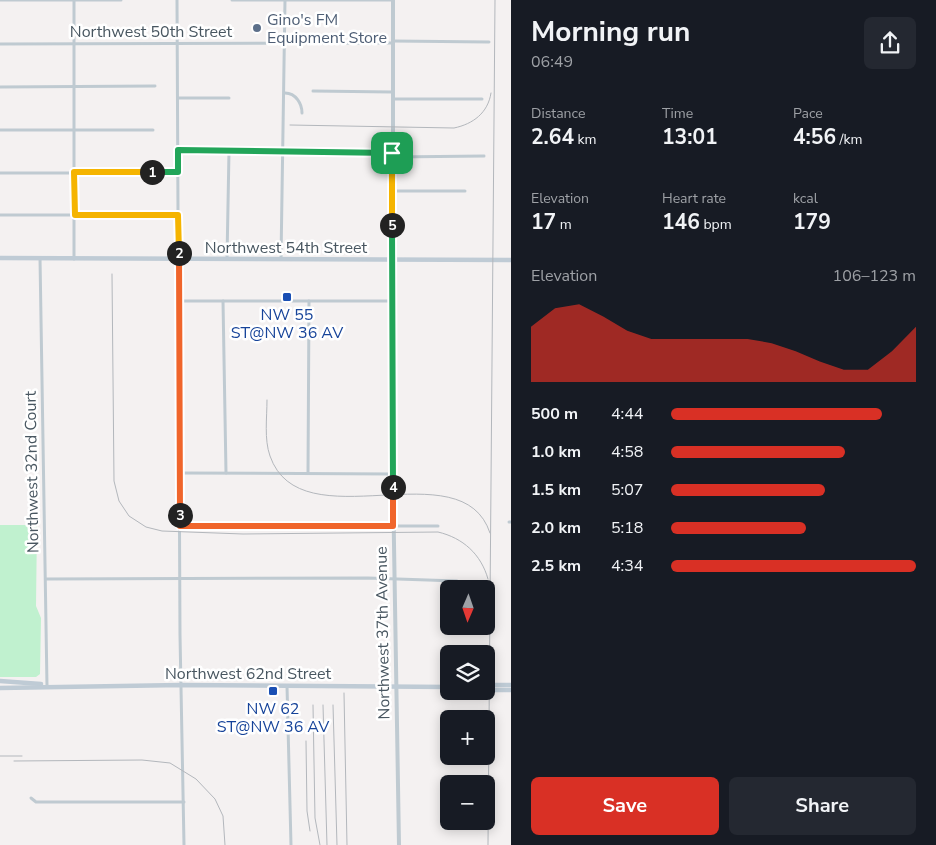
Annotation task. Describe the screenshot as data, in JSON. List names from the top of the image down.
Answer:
{
  "streets": {
    "main road": ["Northwest 54th Street", "Northwest 62nd Street"],
    "street": ["Northwest 50th Street", "Northwest 32nd Court", "Northwest 37th Avenue"]
  },
  "crossings": [
    ["Northwest 50th Street", "Northwest 37th Avenue"],
    ["Northwest 54th Street", "Northwest 32nd Court"],
    ["Northwest 54th Street", "Northwest 37th Avenue"],
    ["Northwest 32nd Court", "Northwest 62nd Street"],
    ["Northwest 37th Avenue", "Northwest 62nd Street"]
  ],
  "places": {
    "other": ["Gino's FM Equipment Store"],
    "transit": ["NW 55 ST@NW 36 AV", "NW 62 ST@NW 36 AV"]
  },
  "north": "bottom",
  "page": {
    "heading": ["Morning run", "06:49"],
    "stats": [
      ["Distance", "2.64 km"],
      ["Time", "13:01"],
      ["Pace", "4:56 /km"],
      ["Elevation", "17 m"],
      ["Heart rate", "146 bpm"],
      ["kcal", "179"]
    ],
    "pins": [
      "1",
      "5",
      "2",
      "4",
      "3"
    ],
    "chart": ["Elevation", "106–123 m"],
    "list": [
      {
        "name": "500 m",
        "note": "4:44"
      },
      {
        "name": "1.0 km",
        "note": "4:58"
      },
      {
        "name": "1.5 km",
        "note": "5:07"
      },
      {
        "name": "2.0 km",
        "note": "5:18"
      },
      {
        "name": "2.5 km",
        "note": "4:34"
      }
    ],
    "map_buttons": ["+", "−"],
    "buttons": ["Save", "Share"]
  }
}
